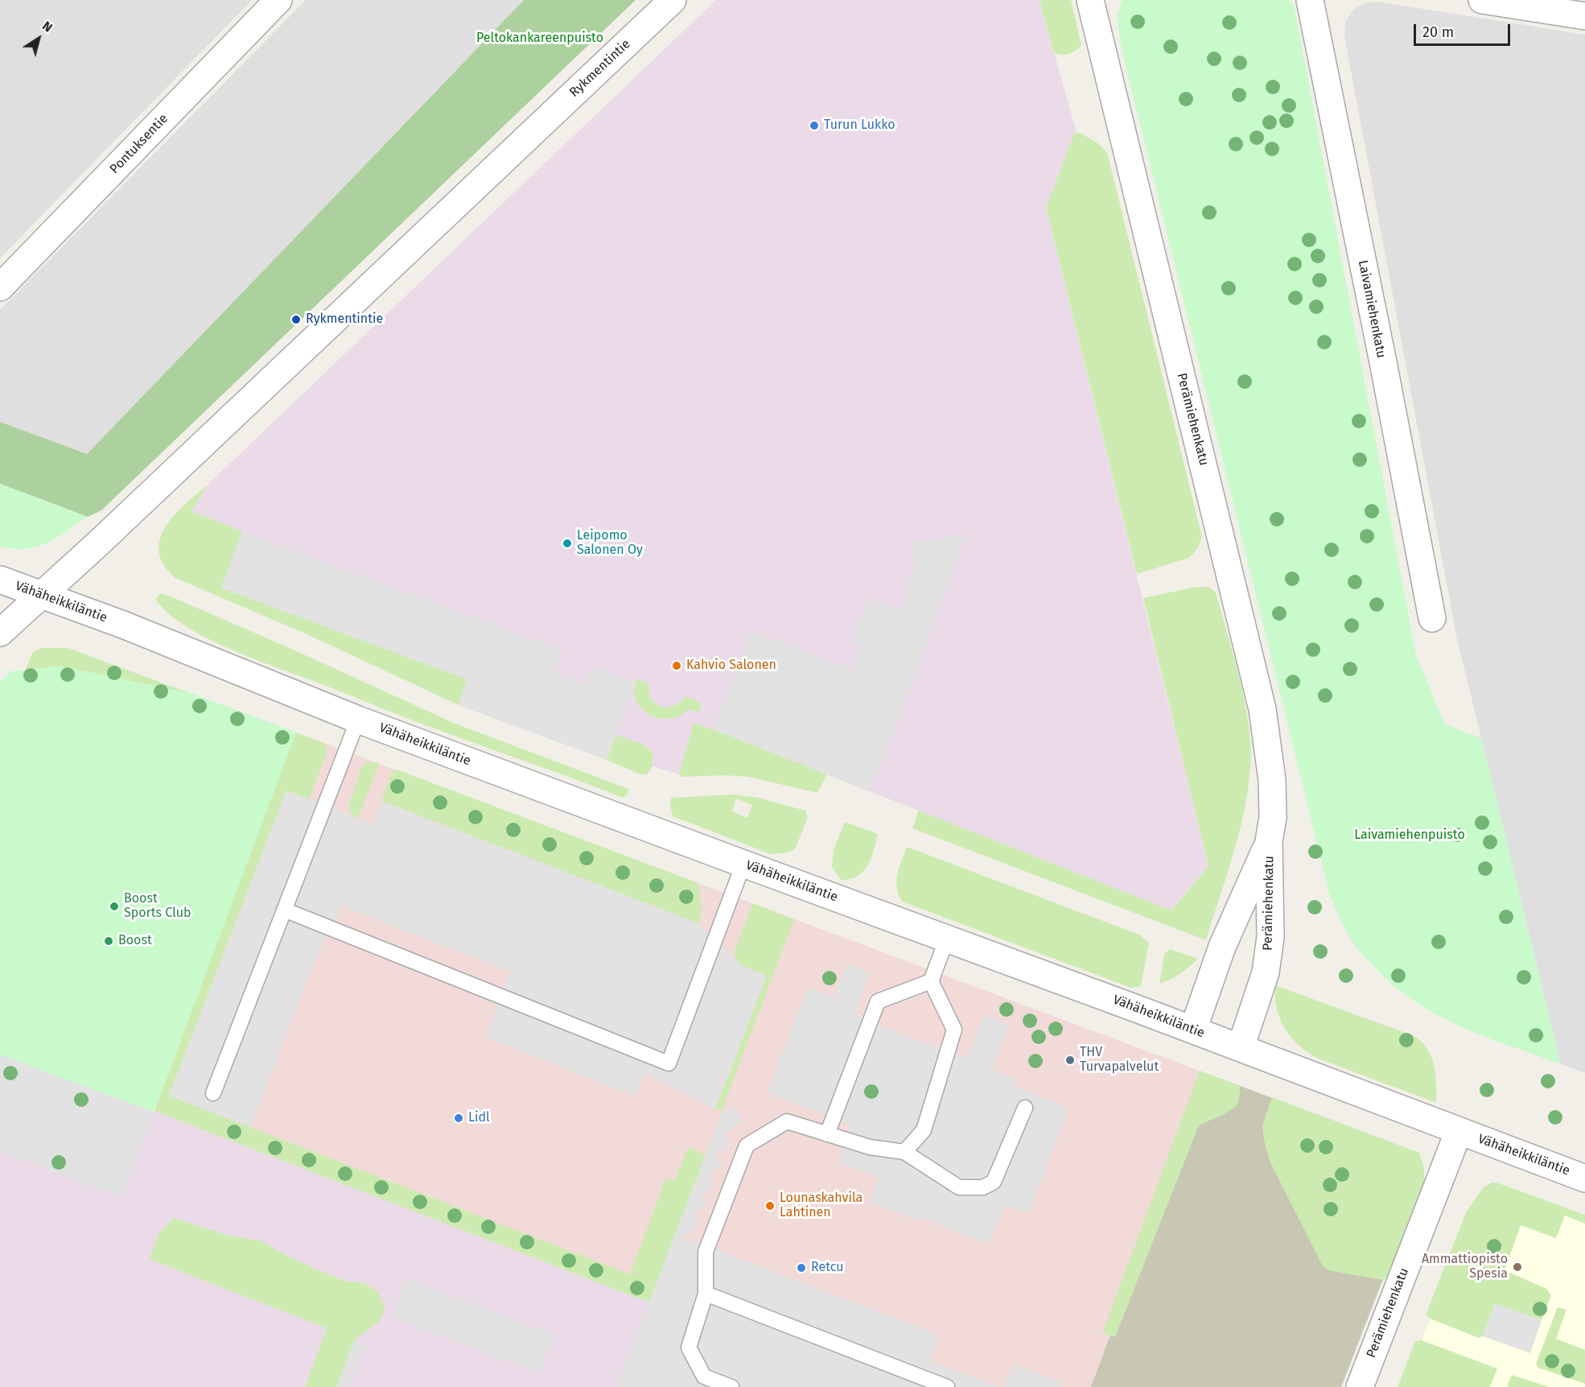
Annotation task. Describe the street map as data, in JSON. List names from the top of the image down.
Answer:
{
  "streets": {
    "street": [
      "Rykmentintie",
      "Pontuksentie",
      "Laivamiehenkatu",
      "Perämiehenkatu",
      "Vähäheikkiläntie"
    ]
  },
  "crossings": [
    ["Rykmentintie", "Vähäheikkiläntie"],
    ["Perämiehenkatu", "Vähäheikkiläntie"]
  ],
  "parks": ["Peltokankareenpuisto", "Laivamiehenpuisto"],
  "places": [
    "Turun Lukko",
    "Rykmentintie",
    "Leipomo Salonen Oy",
    "Kahvio Salonen",
    "Boost Sports Club",
    "Boost",
    "THV Turvapalvelut",
    "Lidl",
    "Lounaskahvila Lahtinen",
    "Ammattiopisto Spesia",
    "Retcu"
  ],
  "scale_bar": "20 m",
  "north": "top right"
}
